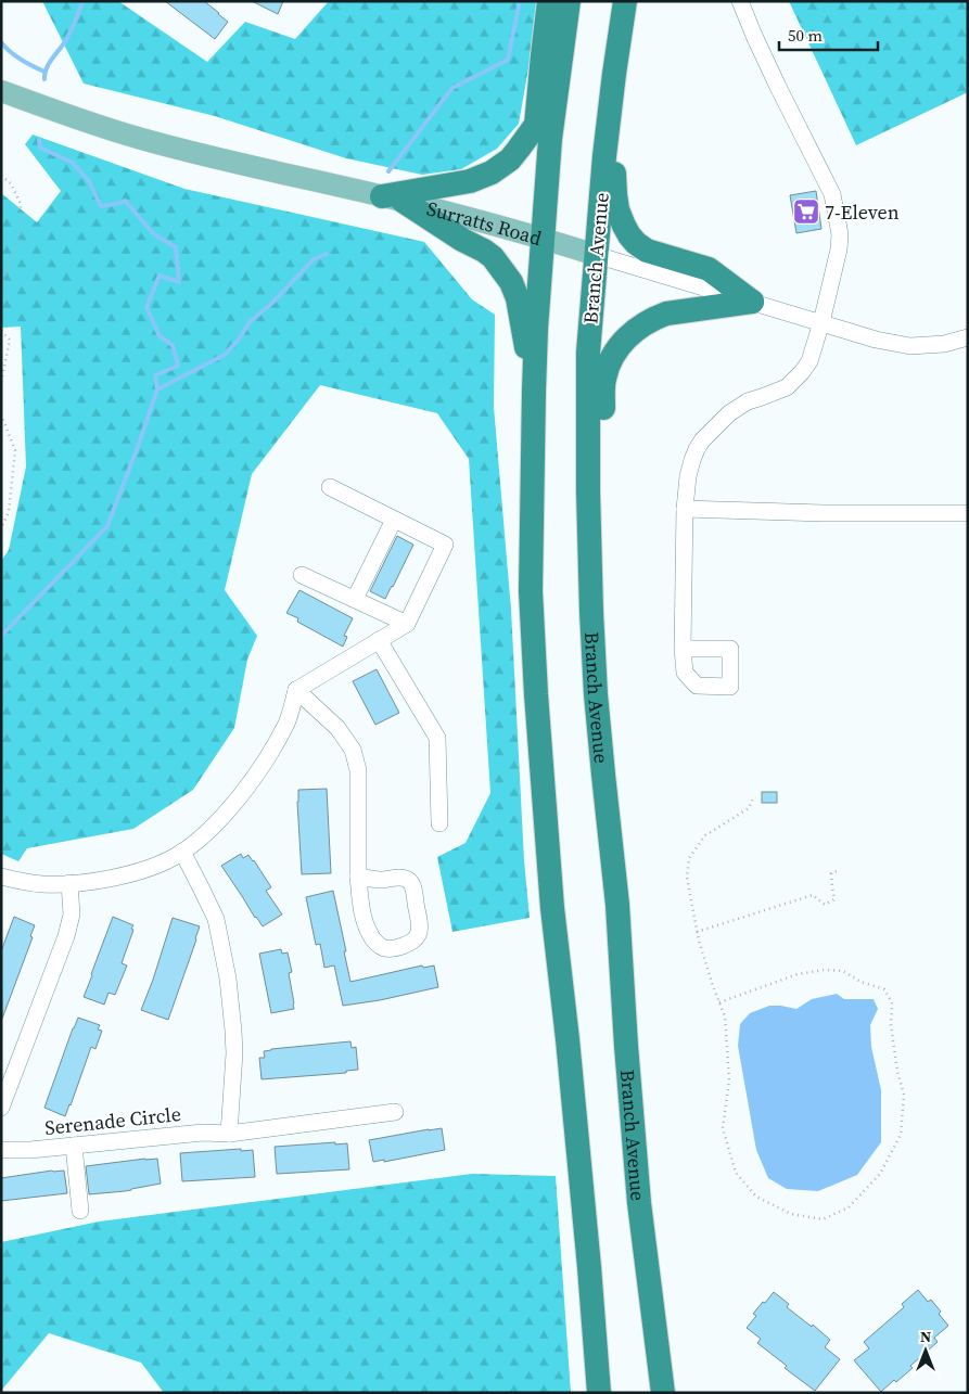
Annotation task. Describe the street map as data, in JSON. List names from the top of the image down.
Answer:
{
  "streets": {
    "highway": ["Branch Avenue"],
    "main road": ["Surratts Road"],
    "street": ["Serenade Circle"]
  },
  "crossings": [
    ["Surratts Road", "Branch Avenue"]
  ],
  "places": {
    "supermarket": ["7-Eleven"]
  },
  "scale_bar": "50 m",
  "north": "top"
}
